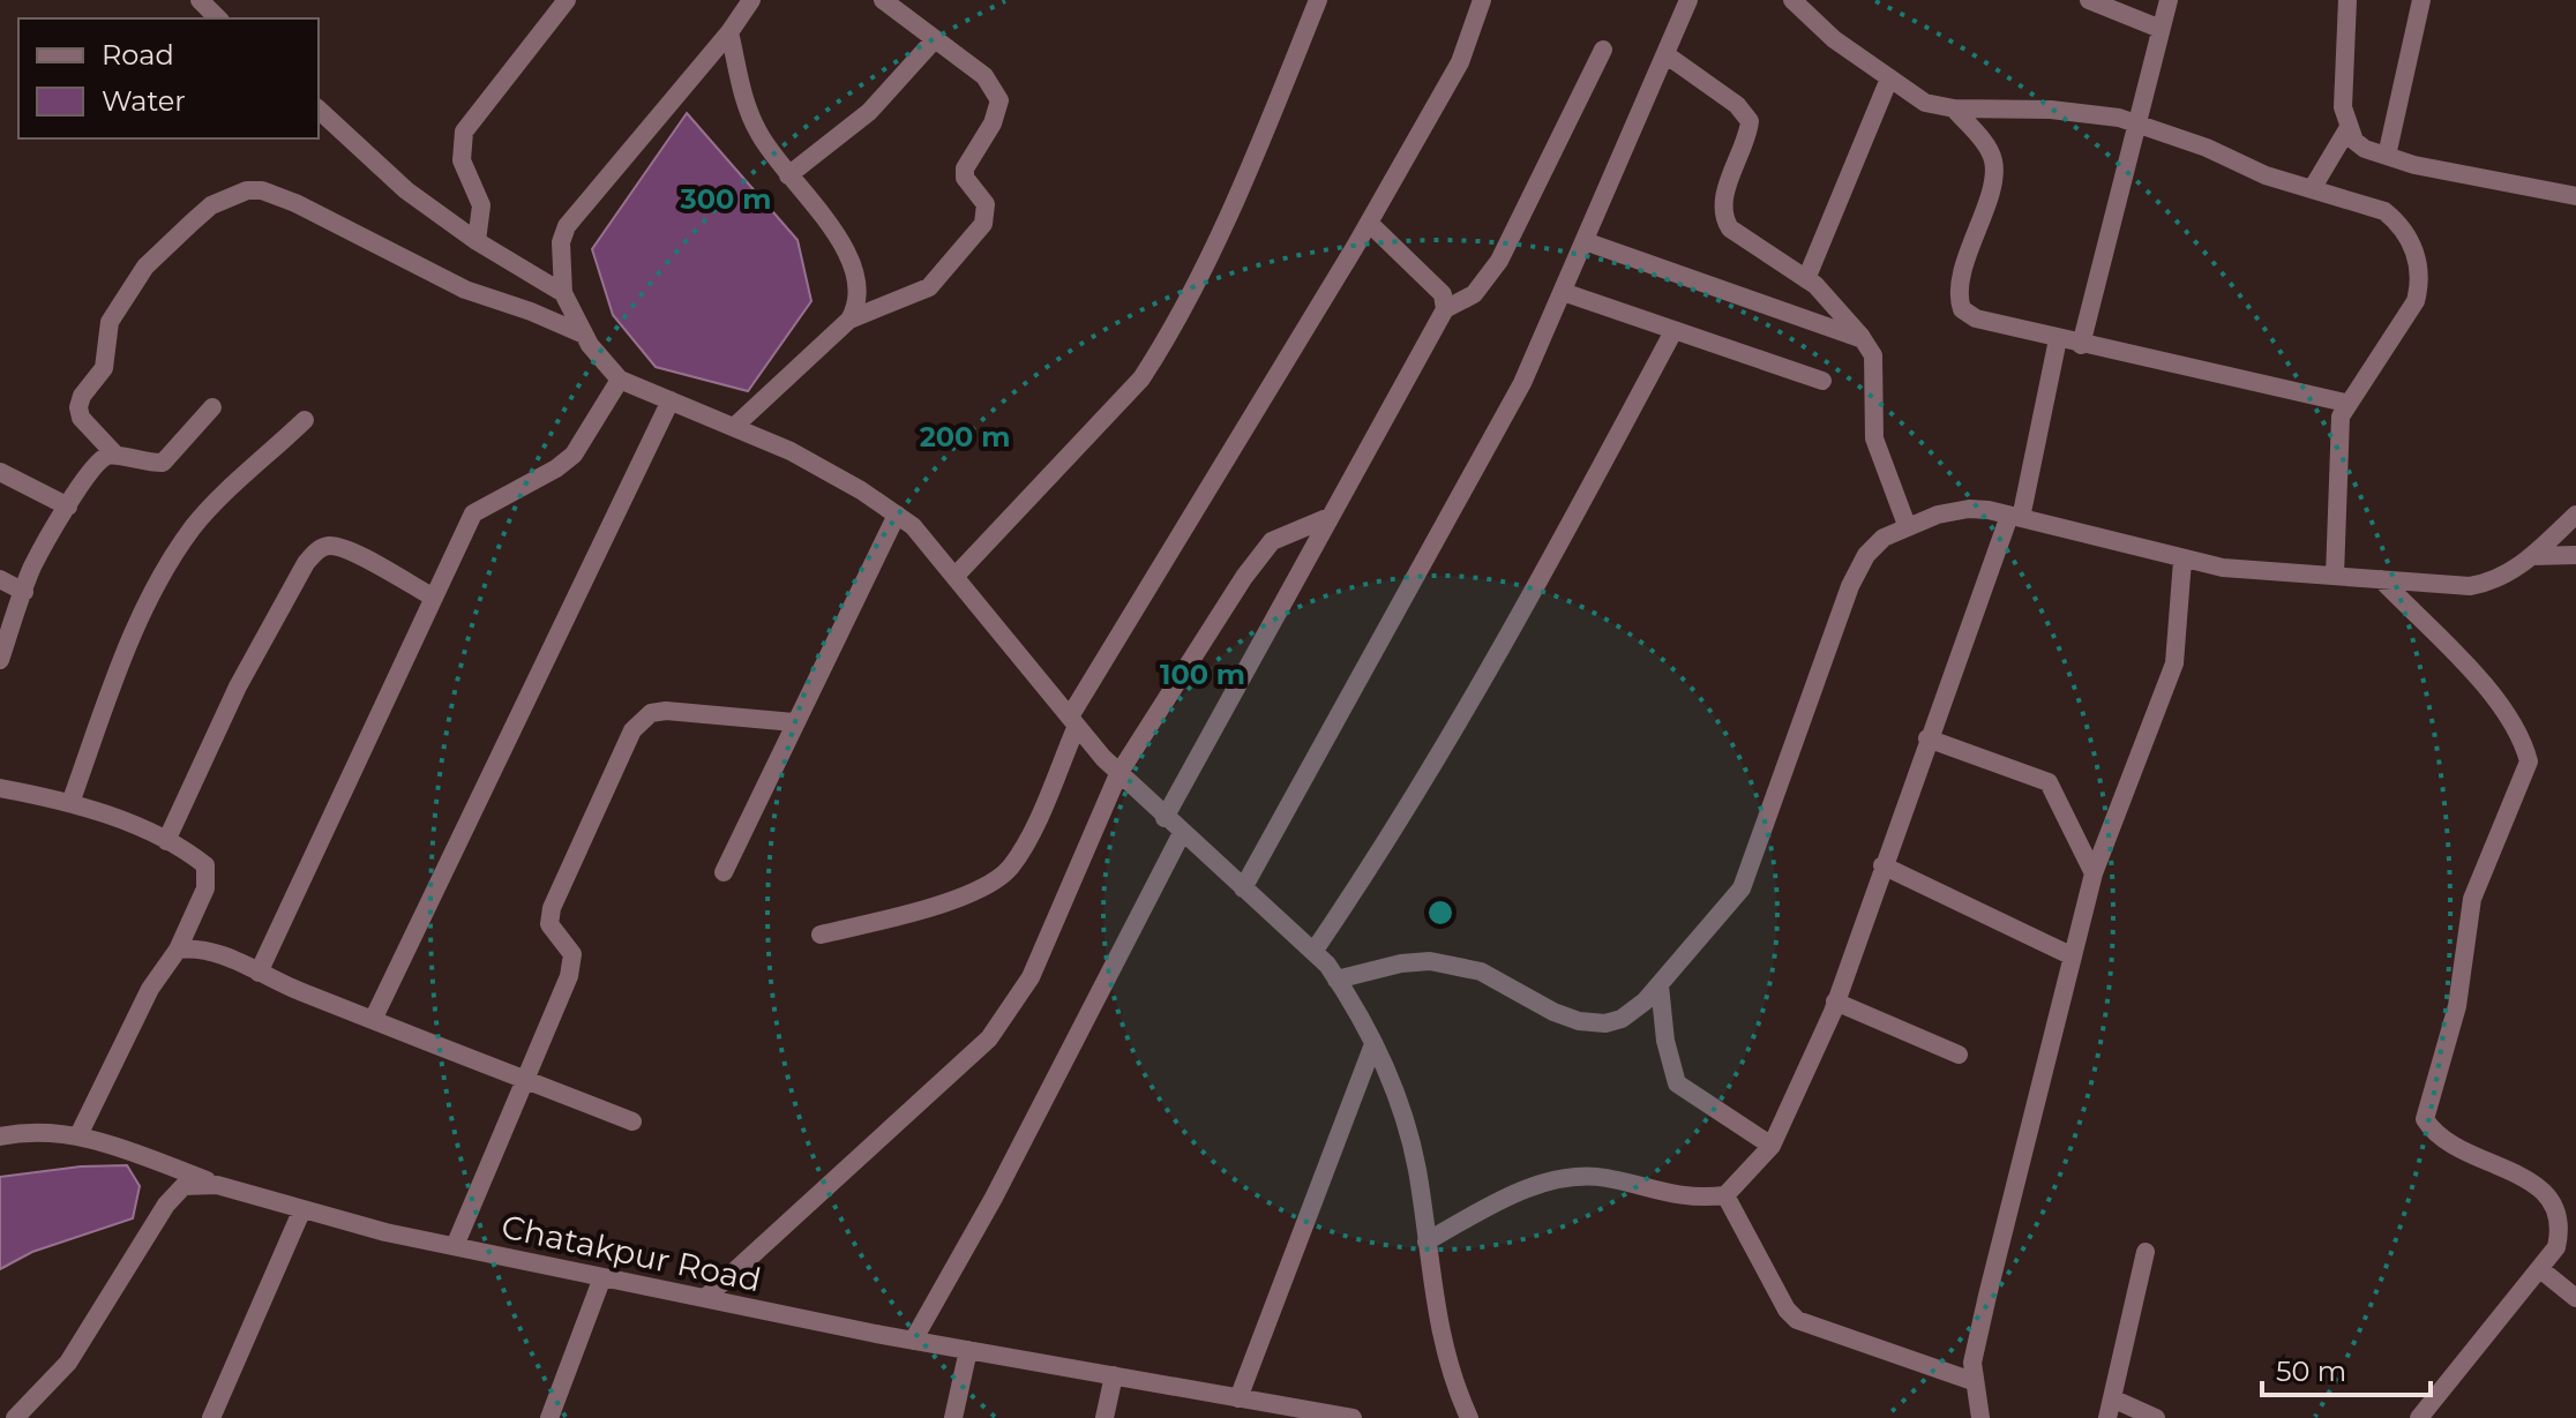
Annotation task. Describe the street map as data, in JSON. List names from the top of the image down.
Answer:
{
  "streets": {
    "street": ["Chatakpur Road"]
  },
  "legend": ["Road", "Water"],
  "scale_bar": "50 m",
  "rings": ["300 m", "200 m", "100 m"]
}
